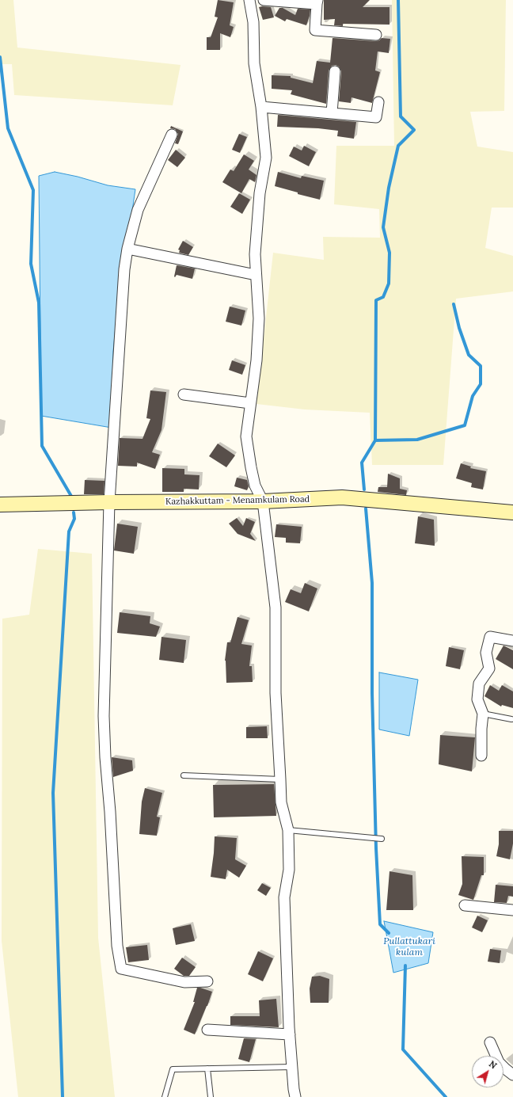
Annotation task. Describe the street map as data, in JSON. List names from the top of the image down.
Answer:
{
  "streets": {
    "main road": ["Kazhakkuttam - Menamkulam Road"]
  },
  "water": ["Pullattukari kulam"],
  "north": "top right"
}
